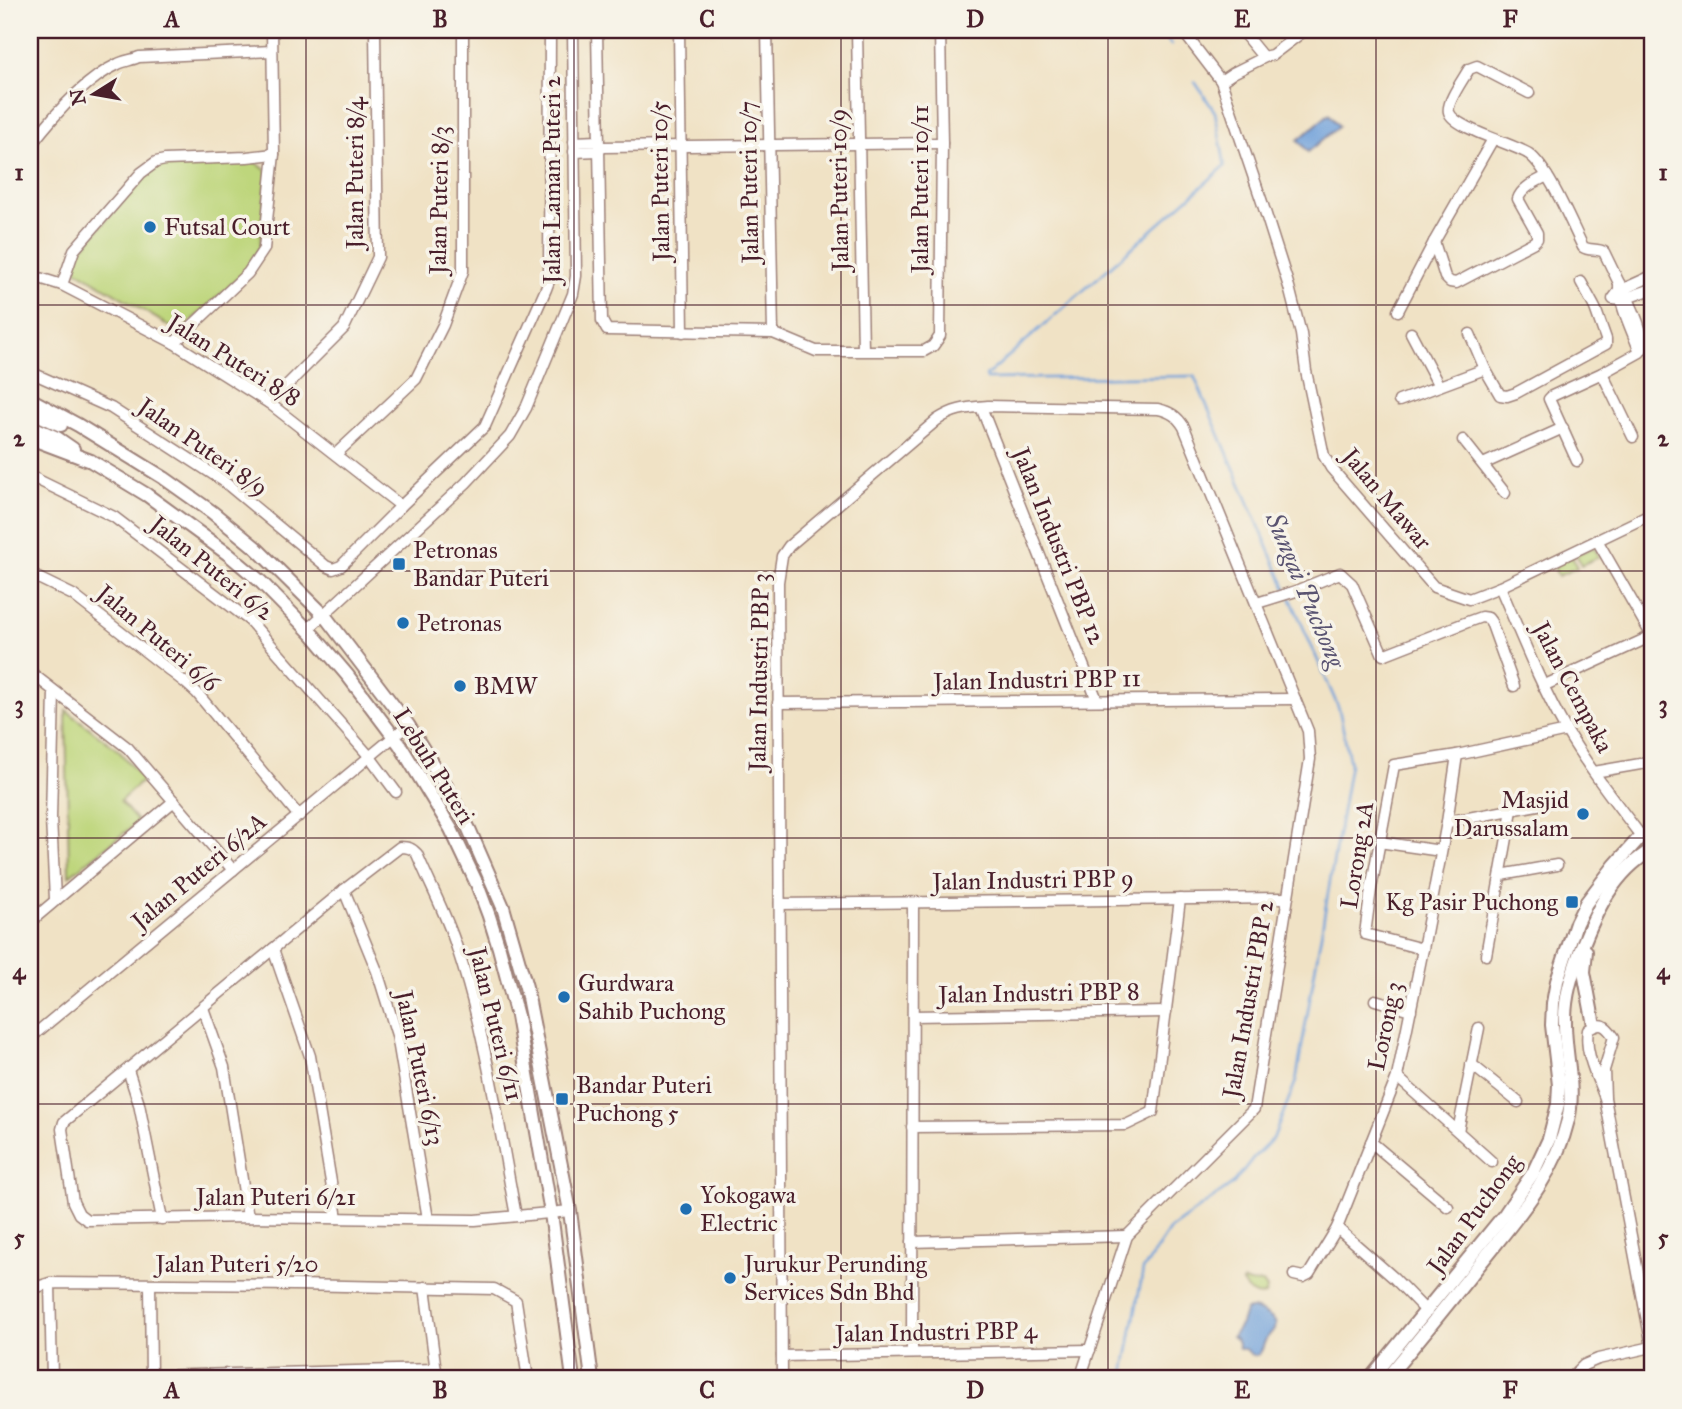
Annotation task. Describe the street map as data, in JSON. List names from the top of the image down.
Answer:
{
  "streets": {
    "main road": ["Lebuh Puteri", "Jalan Puchong"],
    "street": [
      "Jalan Puteri 8/4",
      "Jalan Laman Puteri 2",
      "Jalan Puteri 10/5",
      "Jalan Puteri 10/7",
      "Jalan Puteri 10/11",
      "Jalan Puteri 10/9",
      "Jalan Puteri 8/3",
      "Jalan Puteri 8/8",
      "Jalan Puteri 8/9",
      "Jalan Mawar",
      "Jalan Industri PBP 12",
      "Jalan Puteri 6/2",
      "Jalan Puteri 6/6",
      "Jalan Industri PBP 3",
      "Jalan Industri PBP 11",
      "Jalan Cempaka",
      "Lorong 2A",
      "Jalan Puteri 6/2A",
      "Jalan Industri PBP 9",
      "Jalan Industri PBP 8",
      "Jalan Industri PBP 2",
      "Jalan Puteri 6/11",
      "Lorong 3",
      "Jalan Puteri 6/13",
      "Jalan Puteri 6/21",
      "Jalan Puteri 5/20",
      "Jalan Industri PBP 4"
    ]
  },
  "crossings": [
    ["Jalan Puteri 8/4", "Jalan Puteri 8/8"],
    ["Jalan Laman Puteri 2", "Lebuh Puteri"],
    ["Jalan Puteri 10/11", "Jalan Puteri 10/9"],
    ["Jalan Puteri 8/3", "Jalan Puteri 8/8"],
    ["Jalan Puteri 8/8", "Jalan Puteri 8/9"],
    ["Jalan Mawar", "Jalan Cempaka"],
    ["Jalan Industri PBP 12", "Jalan Industri PBP 3"],
    ["Jalan Industri PBP 12", "Jalan Industri PBP 11"],
    ["Jalan Puteri 6/2", "Jalan Puteri 6/2A"],
    ["Jalan Puteri 6/6", "Jalan Puteri 6/2A"],
    ["Jalan Industri PBP 3", "Jalan Industri PBP 11"],
    ["Jalan Industri PBP 3", "Jalan Industri PBP 9"],
    ["Jalan Industri PBP 3", "Jalan Industri PBP 2"],
    ["Jalan Industri PBP 3", "Jalan Industri PBP 4"],
    ["Jalan Industri PBP 11", "Jalan Industri PBP 2"],
    ["Jalan Cempaka", "Jalan Puchong"],
    ["Lebuh Puteri", "Jalan Puteri 6/2A"],
    ["Lebuh Puteri", "Jalan Puteri 6/21"],
    ["Lorong 2A", "Lorong 3"],
    ["Jalan Industri PBP 9", "Jalan Industri PBP 2"],
    ["Jalan Industri PBP 2", "Jalan Industri PBP 4"],
    ["Jalan Puteri 6/11", "Jalan Puteri 6/13"],
    ["Jalan Puteri 6/11", "Jalan Puteri 6/21"],
    ["Jalan Puteri 6/13", "Jalan Puteri 6/21"]
  ],
  "water": ["Sungai Puchong"],
  "places": {
    "other": [
      "Futsal Court",
      "Petronas",
      "BMW",
      "Masjid Darussalam",
      "Gurdwara Sahib Puchong",
      "Yokogawa Electric",
      "Jurukur Perunding Services Sdn Bhd"
    ],
    "transit": ["Petronas Bandar Puteri", "Kg Pasir Puchong", "Bandar Puteri Puchong 5"]
  },
  "north": "left",
  "grid": {
    "columns": [
      "A",
      "B",
      "C",
      "D",
      "E",
      "F"
    ],
    "rows": [
      "1",
      "2",
      "3",
      "4",
      "5"
    ]
  }
}
